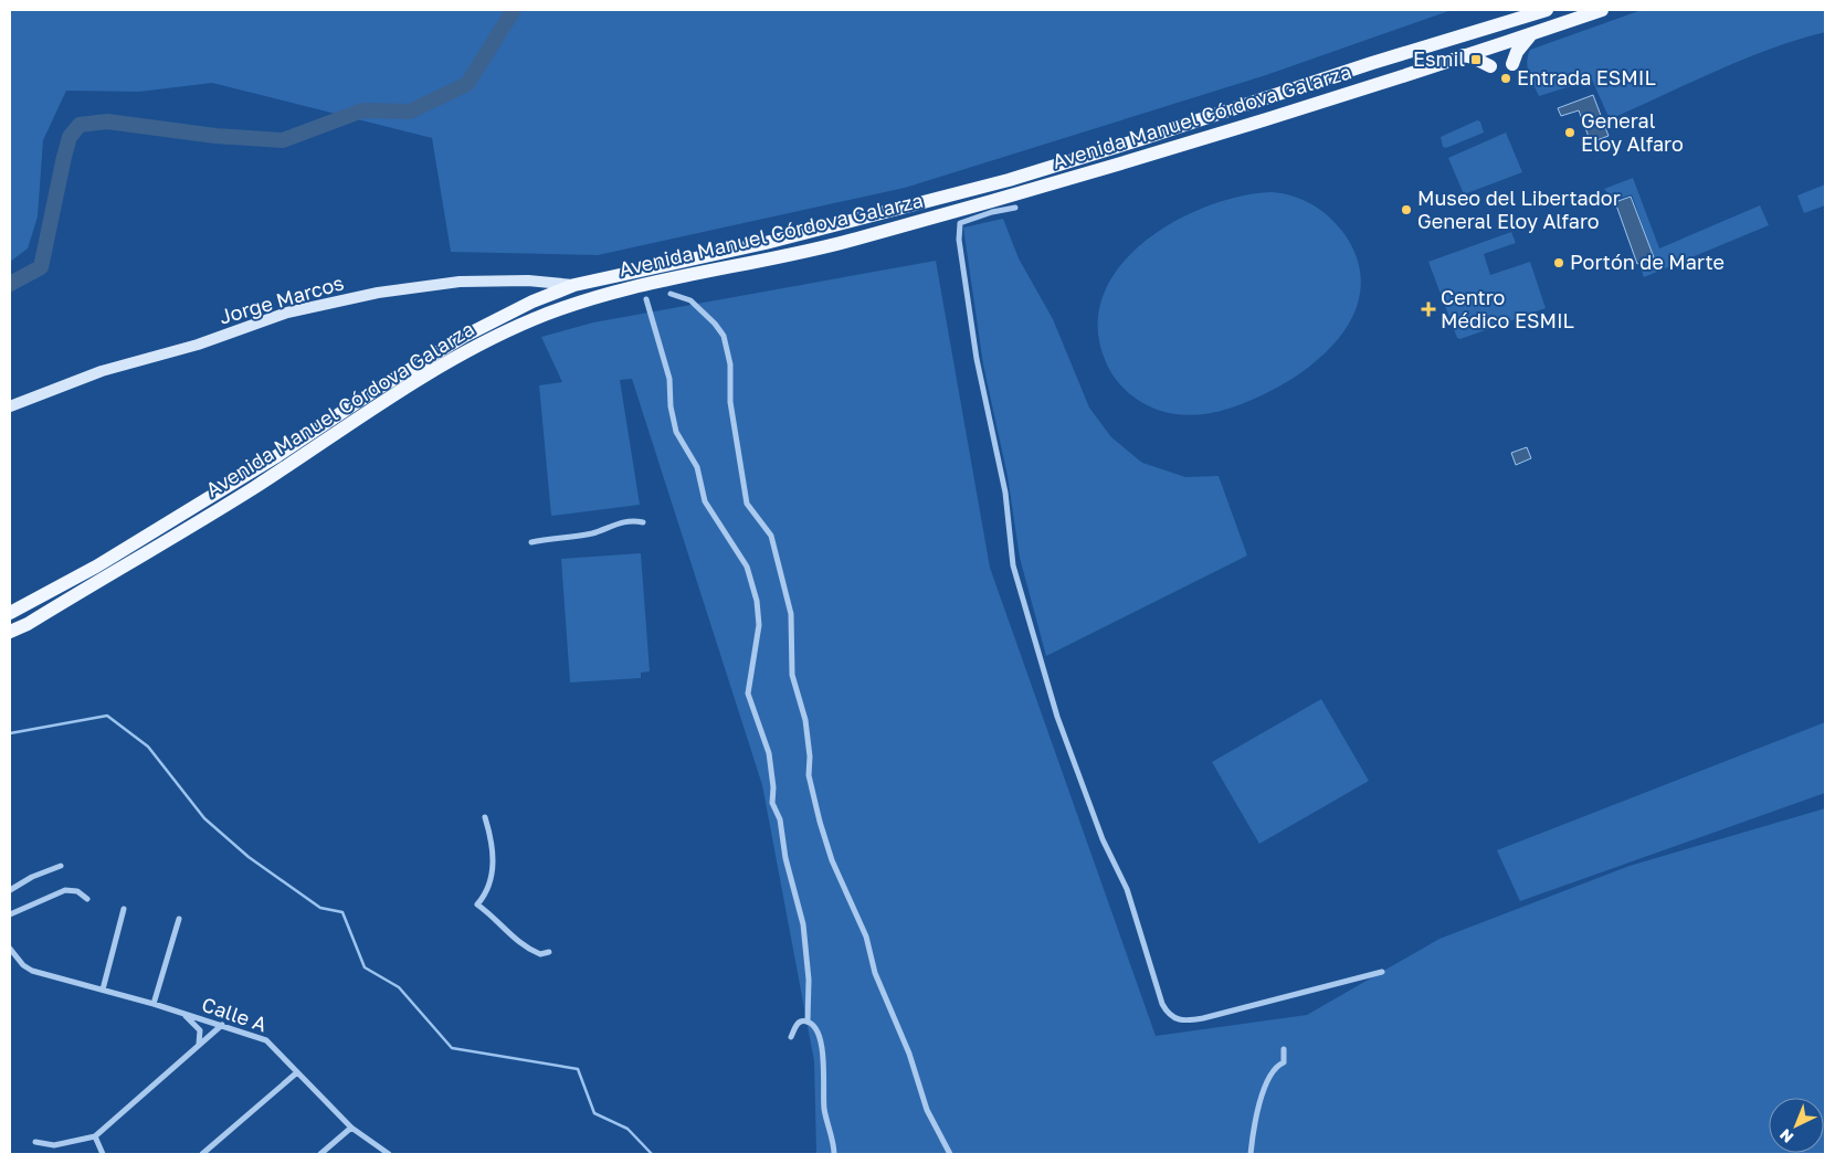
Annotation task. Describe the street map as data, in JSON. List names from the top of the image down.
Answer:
{
  "streets": {
    "main road": ["Avenida Manuel Córdova Galarza", "Jorge Marcos"],
    "street": ["Calle A"]
  },
  "crossings": [
    ["Avenida Manuel Córdova Galarza", "Jorge Marcos"]
  ],
  "places": {
    "transit": ["Esmil"],
    "other": [
      "Entrada ESMIL",
      "General Eloy Alfaro",
      "Museo del Libertador General Eloy Alfaro",
      "Portón de Marte"
    ],
    "health": ["Centro Médico ESMIL"]
  },
  "north": "bottom left"
}
